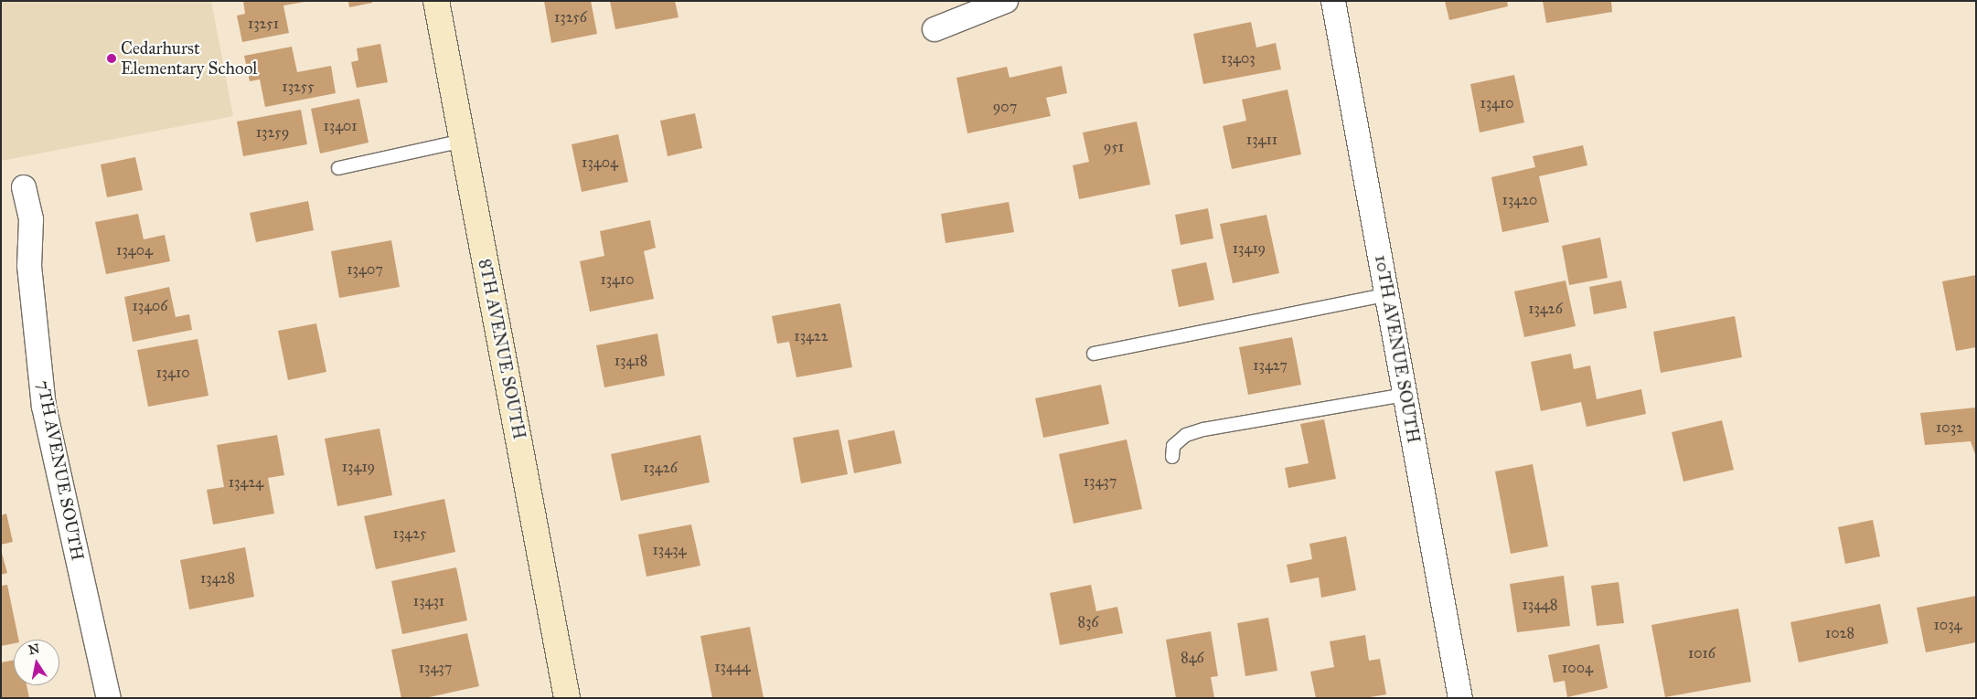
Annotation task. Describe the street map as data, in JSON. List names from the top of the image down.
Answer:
{
  "streets": {
    "street": ["8TH AVENUE SOUTH", "10TH AVENUE SOUTH", "7TH AVENUE SOUTH"]
  },
  "places": ["Cedarhurst Elementary School"],
  "house_numbers": [
    "13256",
    "13251",
    "13403",
    "13255",
    "13410",
    "907",
    "13401",
    "13259",
    "13411",
    "951",
    "13404",
    "13420",
    "13419",
    "13404",
    "13407",
    "13410",
    "13406",
    "13426",
    "13422",
    "13418",
    "13427",
    "13410",
    "1032",
    "13419",
    "13426",
    "13437",
    "13424",
    "13425",
    "13434",
    "13428",
    "13431",
    "13448",
    "836",
    "1034",
    "1028",
    "1016",
    "846",
    "13444",
    "13437",
    "1004"
  ],
  "north": "top"
}
